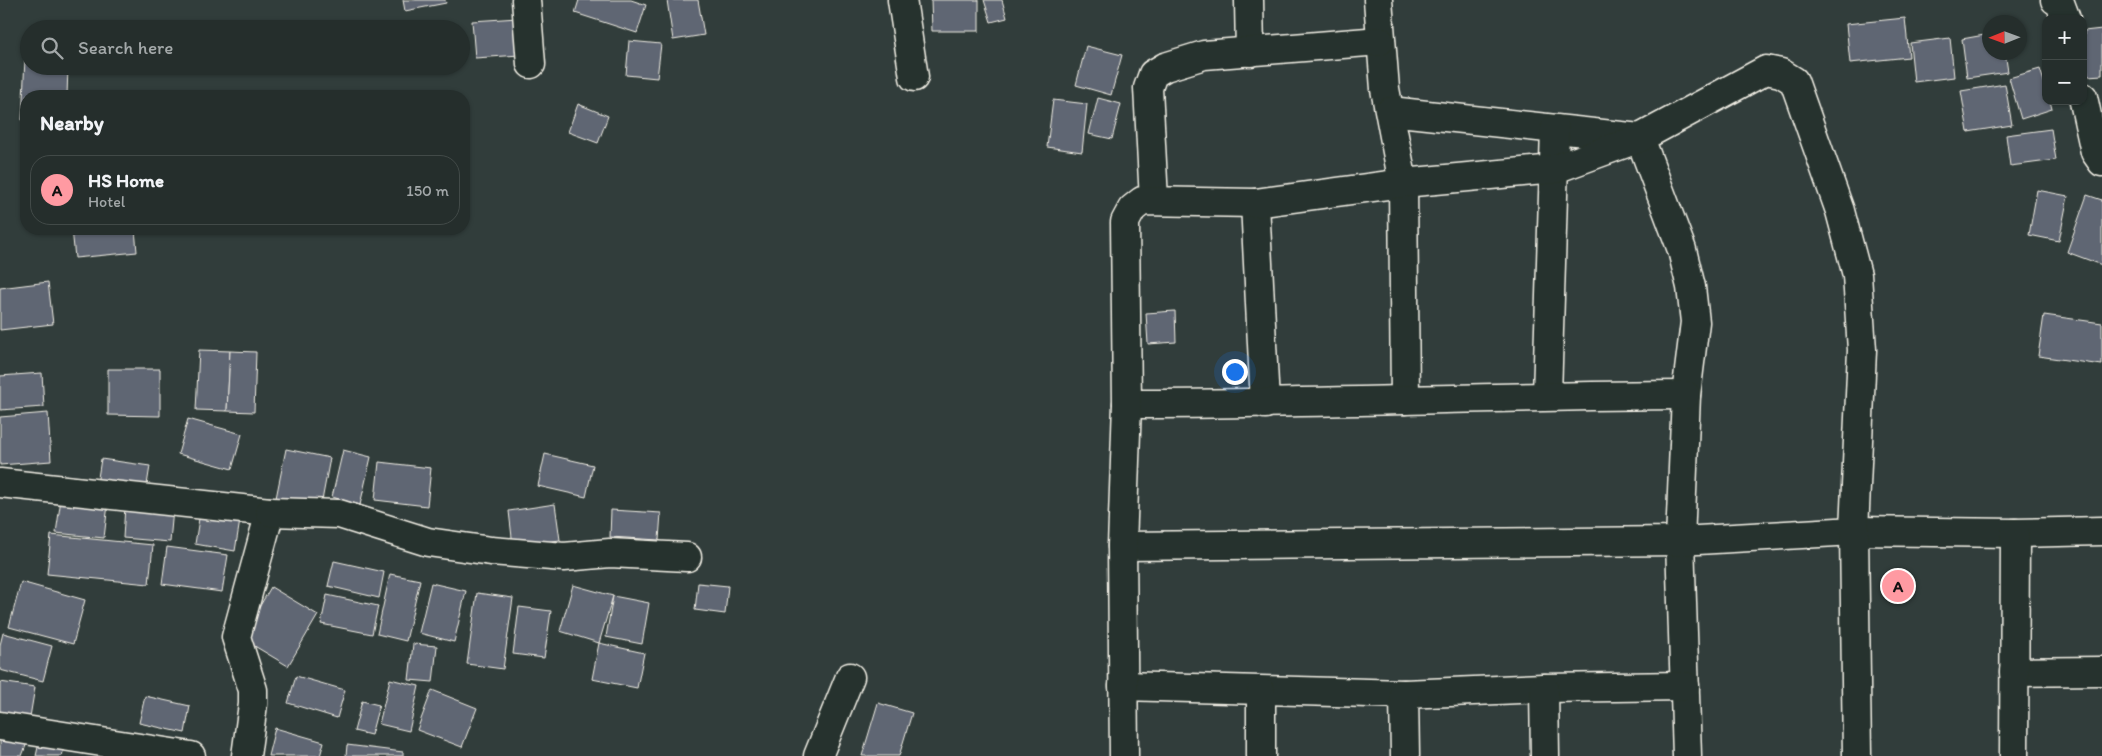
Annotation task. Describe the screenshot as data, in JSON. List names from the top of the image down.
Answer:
{
  "north": "left",
  "page": {
    "map_buttons": ["+", "−"],
    "search": "Search here",
    "heading": "Nearby",
    "list": [
      {
        "mark": "A",
        "name": "HS Home",
        "note": "Hotel",
        "value": "150 m"
      }
    ],
    "pins": "A"
  }
}
